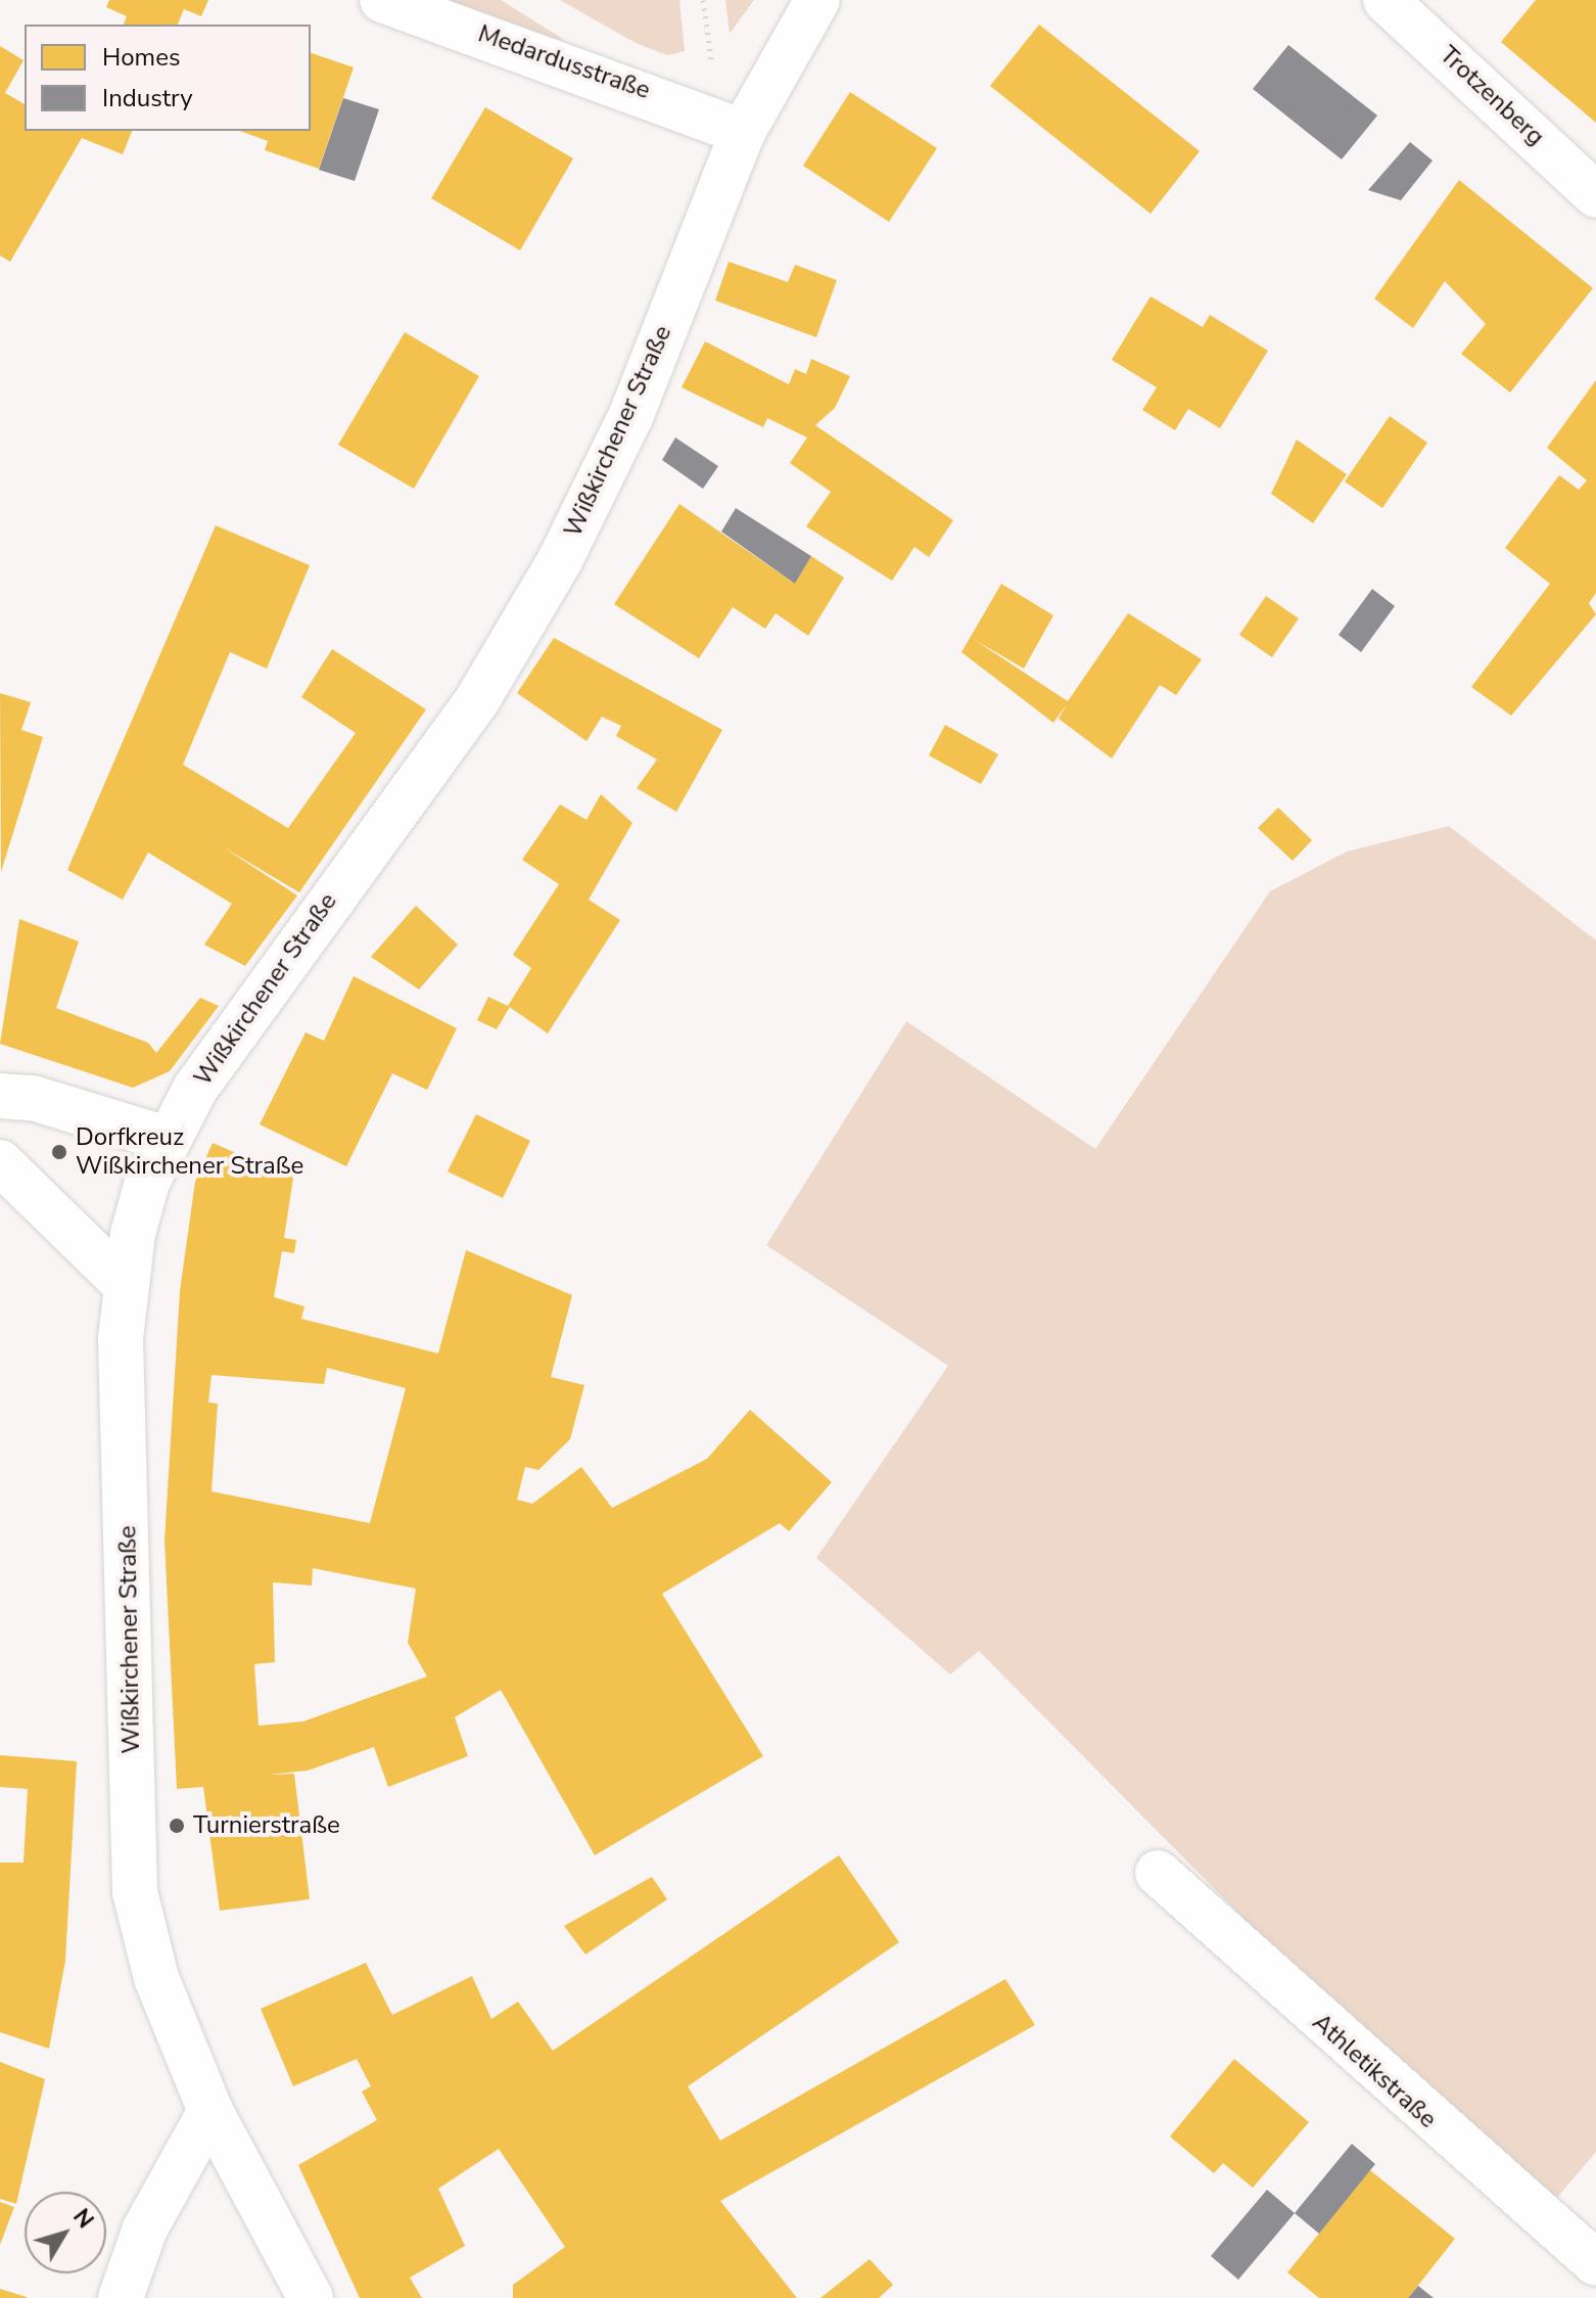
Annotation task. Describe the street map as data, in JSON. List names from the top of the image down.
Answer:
{
  "streets": {
    "street": [
      "Medardusstraße",
      "Trotzenberg",
      "Wißkirchener Straße",
      "Athletikstraße"
    ]
  },
  "crossings": [
    ["Medardusstraße", "Wißkirchener Straße"]
  ],
  "places": ["Dorfkreuz Wißkirchener Straße", "Turnierstraße"],
  "legend": ["Homes", "Industry"],
  "north": "top right"
}
